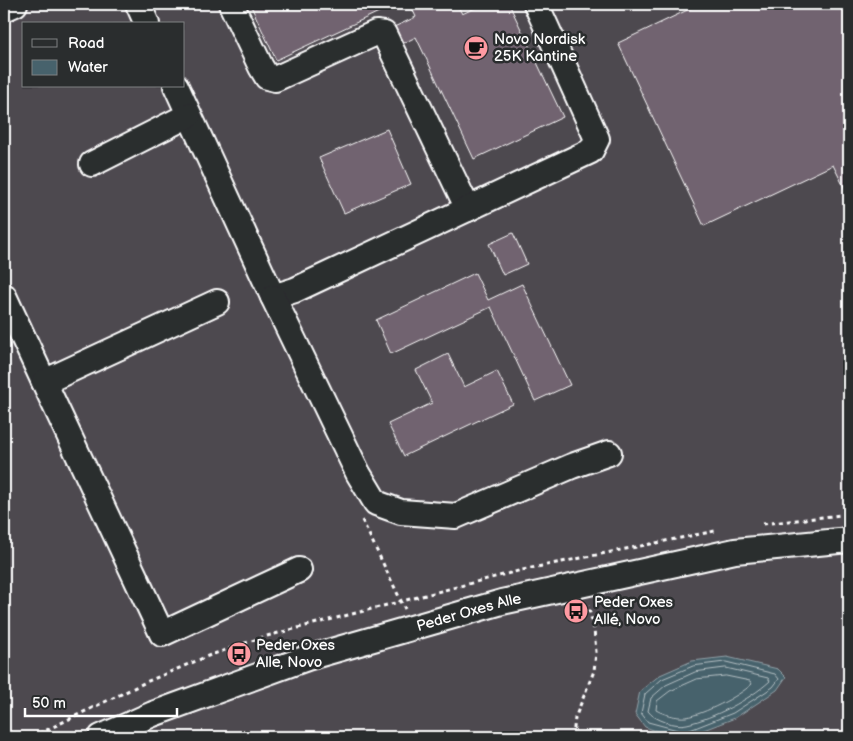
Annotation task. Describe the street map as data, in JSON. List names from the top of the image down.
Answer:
{
  "streets": {
    "street": ["Peder Oxes Alle"]
  },
  "places": {
    "cafe": ["Novo Nordisk 25K Kantine"],
    "bus stop": ["Peder Oxes Allé, Novo", "Peder Oxes Alle, Novo"]
  },
  "legend": ["Road", "Water"],
  "scale_bar": "50 m"
}
